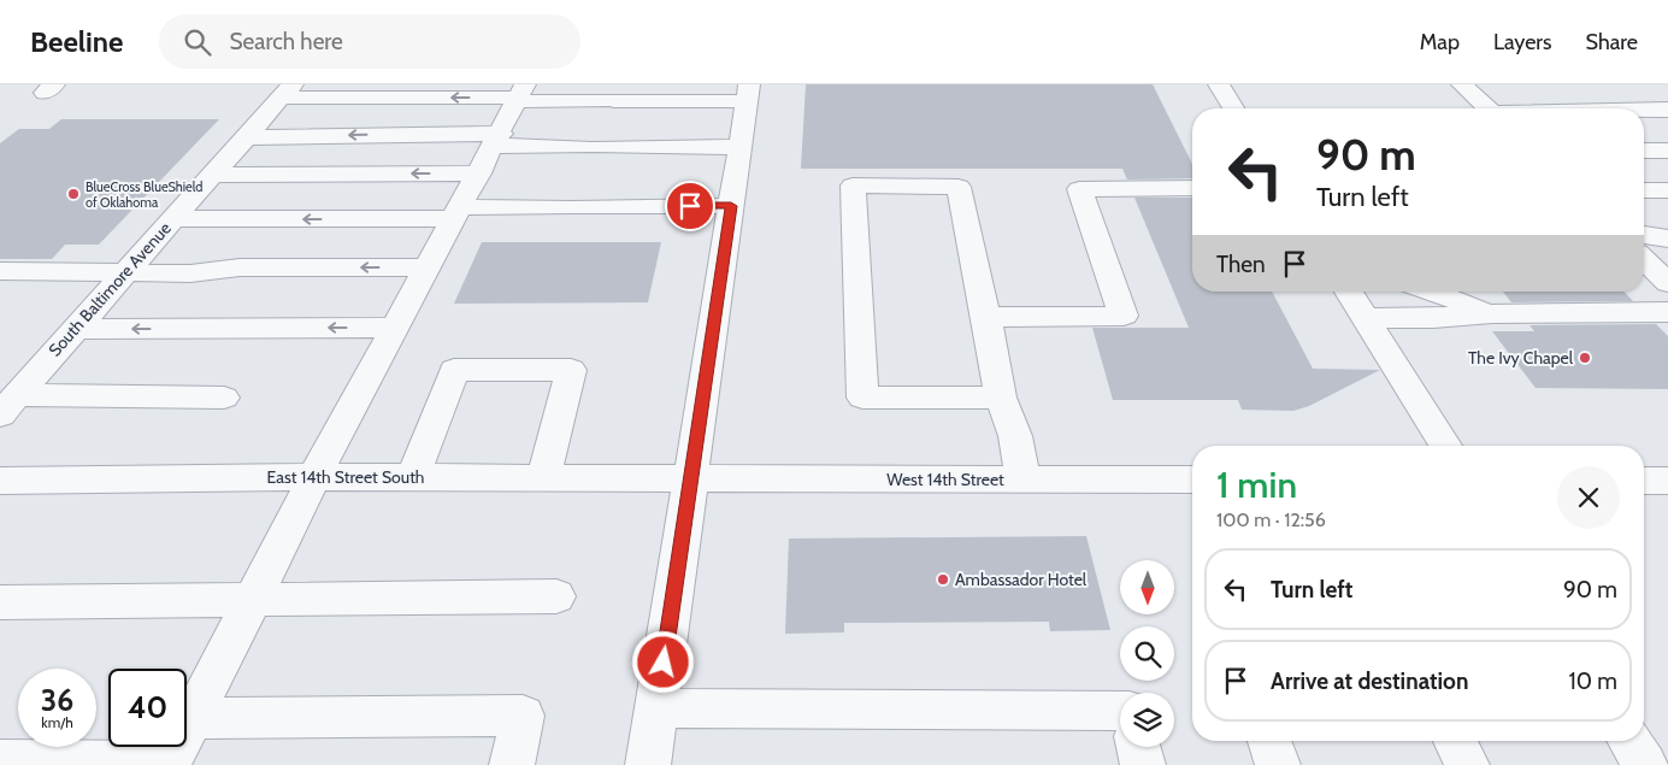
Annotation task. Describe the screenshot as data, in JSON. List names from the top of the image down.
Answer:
{
  "streets": {
    "street": ["South Baltimore Avenue", "East 14th Street South", "West 14th Street"]
  },
  "crossings": [
    ["East 14th Street South", "West 14th Street"]
  ],
  "places": ["BlueCross BlueShield of Oklahoma", "The Ivy Chapel", "Ambassador Hotel"],
  "north": "bottom",
  "page": {
    "header": "Beeline",
    "search": "Search here",
    "nav": ["Map", "Layers", "Share"],
    "turn": ["90 m", "Turn left"],
    "then": "Then",
    "heading": ["1 min", "100 m · 12:56"],
    "list": [
      {
        "name": "Turn left",
        "value": "90 m"
      },
      {
        "name": "Arrive at destination",
        "value": "10 m"
      }
    ],
    "speed": "36 km/h",
    "limit": "40"
  }
}
